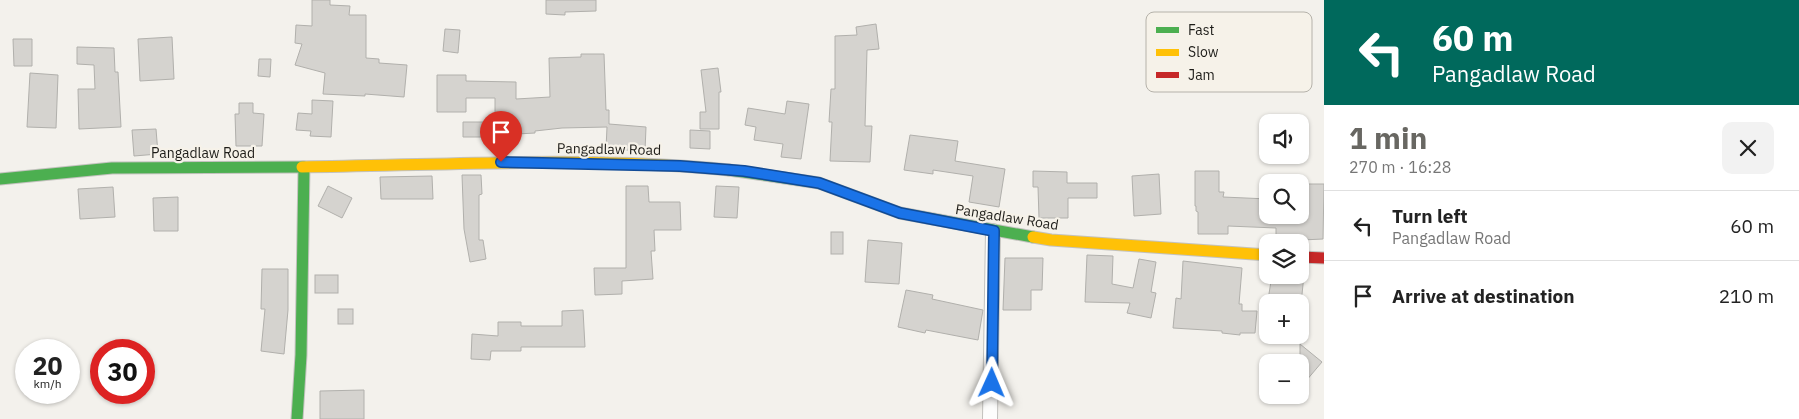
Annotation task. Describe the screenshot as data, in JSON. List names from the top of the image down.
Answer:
{
  "streets": {
    "street": ["Pangadlaw Road"]
  },
  "legend": ["Fast", "Slow", "Jam"],
  "page": {
    "turn": ["60 m", "Pangadlaw Road"],
    "heading": ["1 min", "270 m · 16:28"],
    "map_buttons": ["+", "−"],
    "list": [
      {
        "name": "Turn left",
        "note": "Pangadlaw Road",
        "value": "60 m"
      },
      {
        "name": "Arrive at destination",
        "value": "210 m"
      }
    ],
    "speed": "20 km/h",
    "limit": "30"
  }
}
